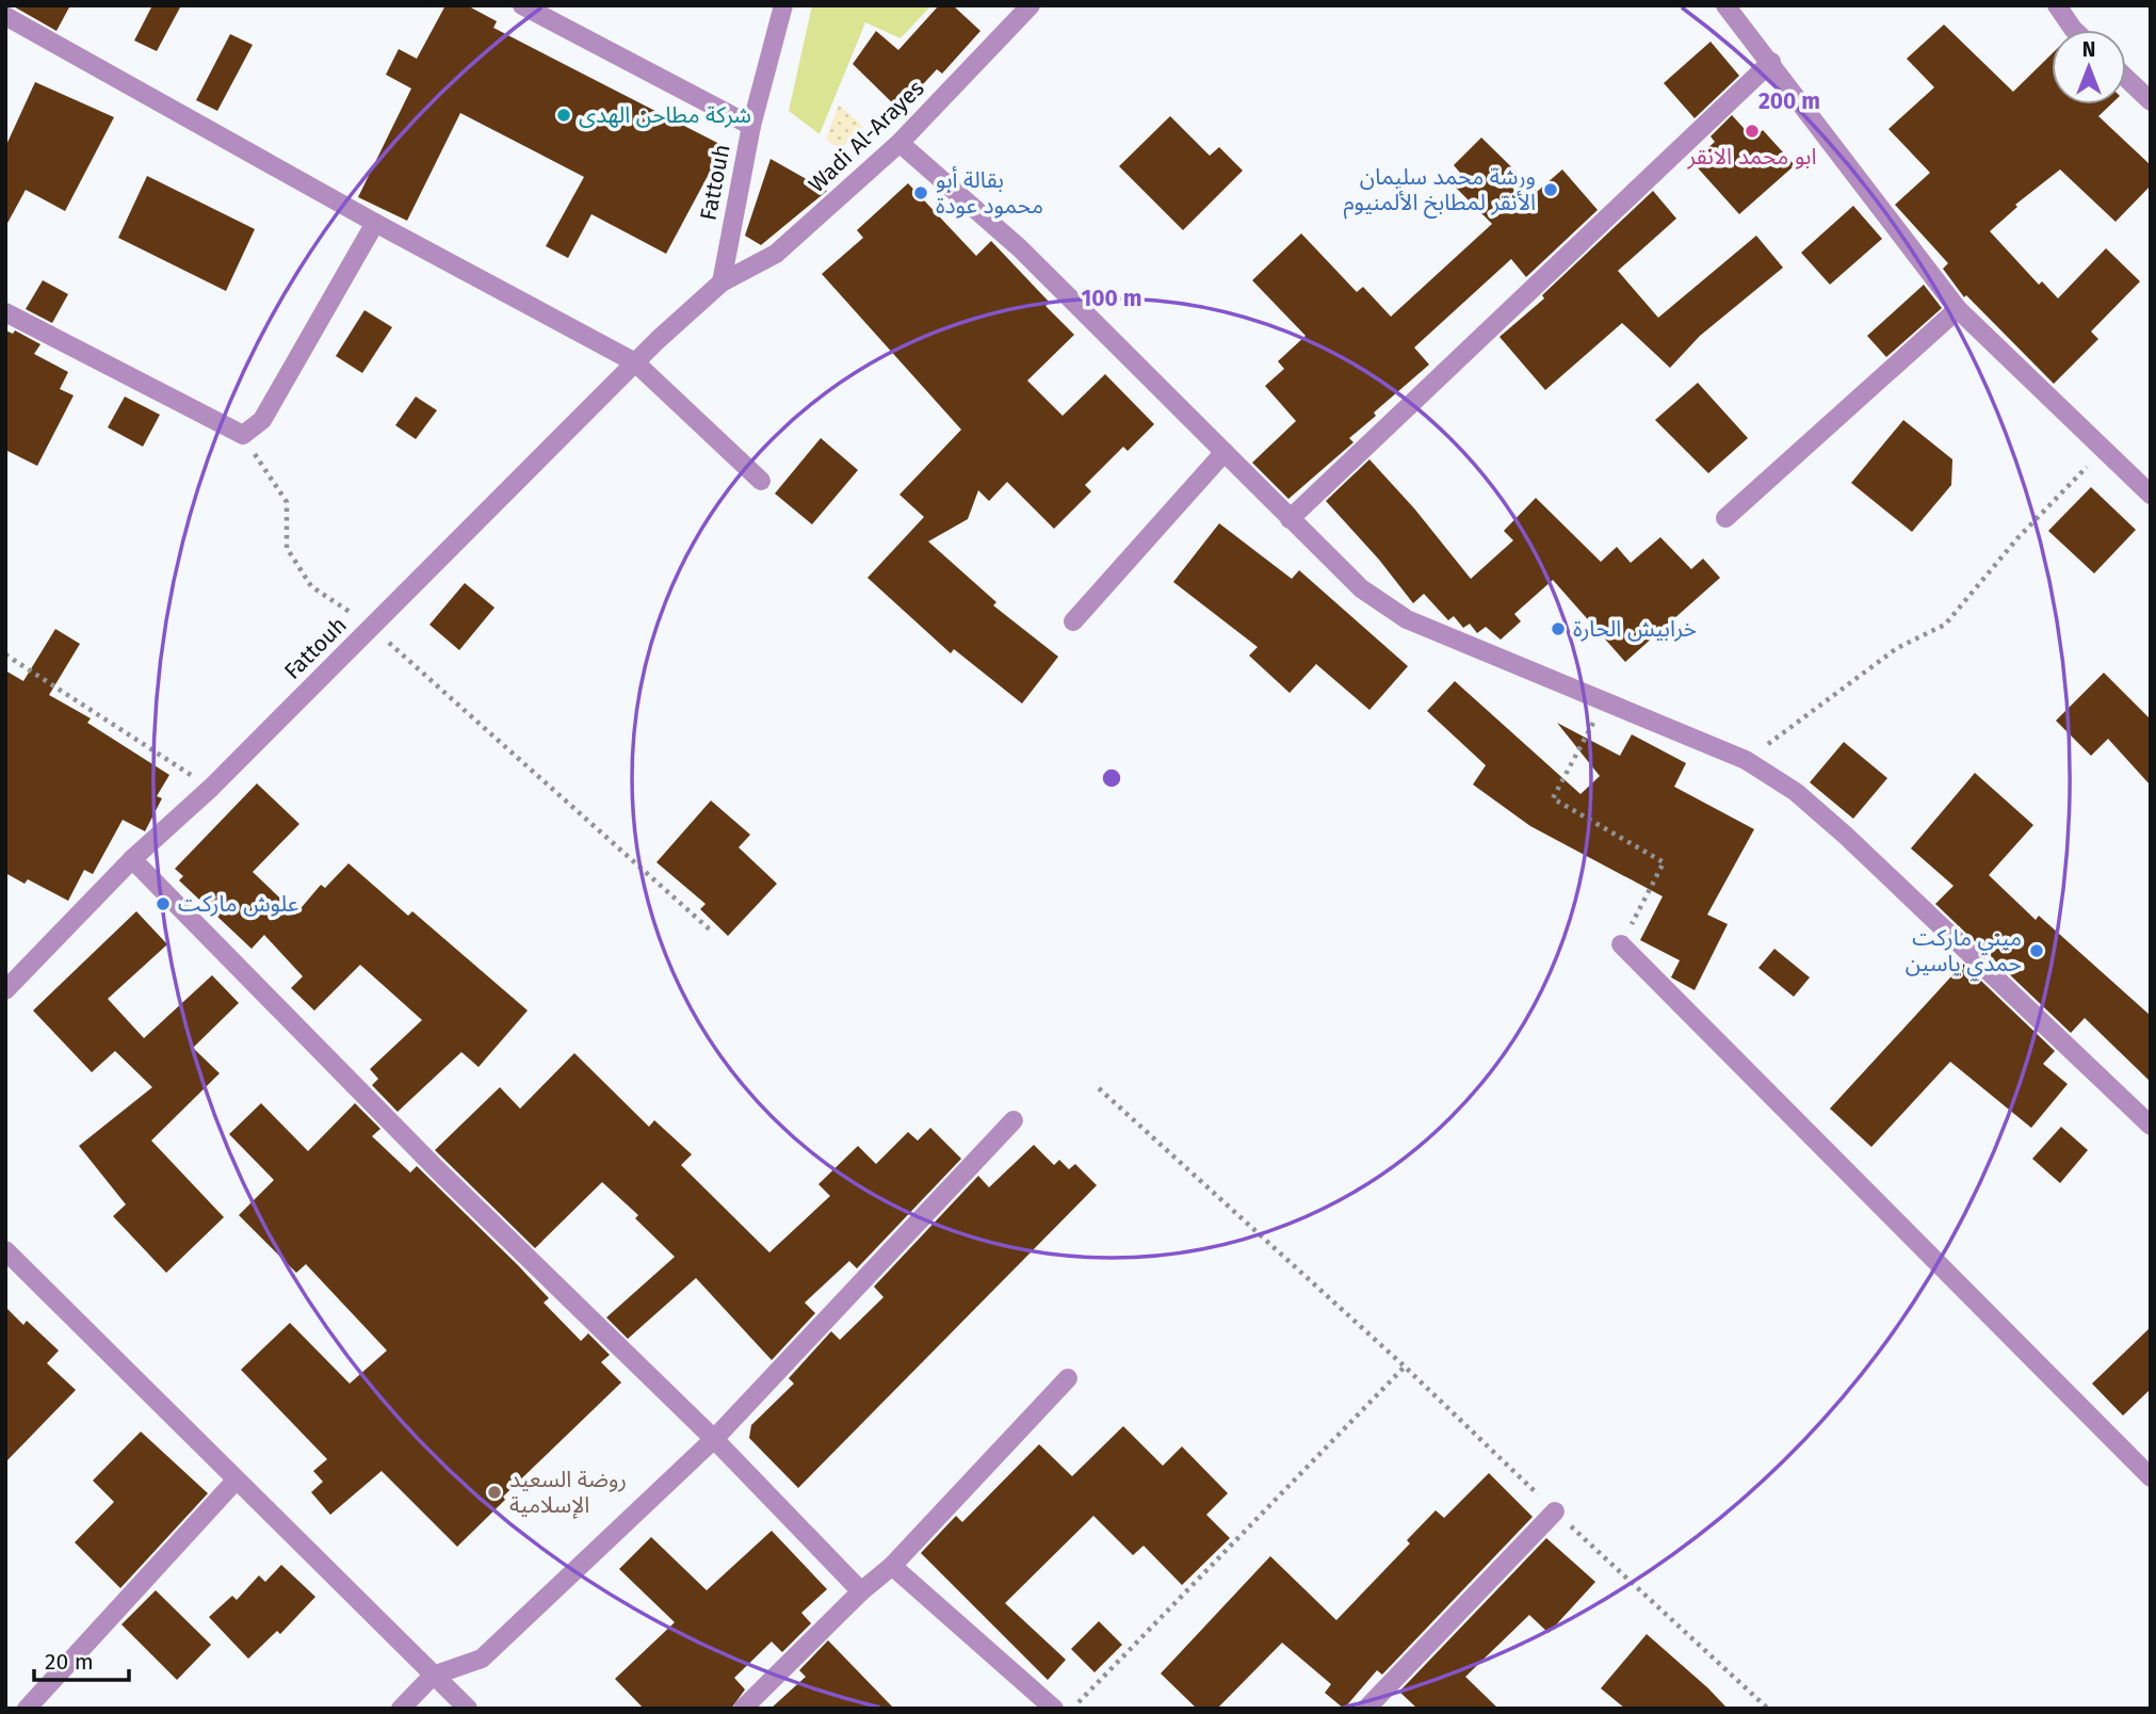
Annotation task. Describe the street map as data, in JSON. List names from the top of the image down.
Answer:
{
  "streets": {
    "street": ["Wadi Al-Arayes", "Fattouh"]
  },
  "crossings": [
    ["Wadi Al-Arayes", "Fattouh"]
  ],
  "places": [
    "شركة مطاحن الهدى",
    "ابو محمد الانقر",
    "ورشة محمد سليمان الأنقر لمطابخ الألمنيوم",
    "بقالة أبو محمود عودة",
    "خرابيش الحارة",
    "علوش ماركت",
    "ميني ماركت حمدي ياسين",
    "روضة السعيد الإسلامية"
  ],
  "scale_bar": "20 m",
  "north": "top",
  "rings": ["200 m", "100 m"]
}
